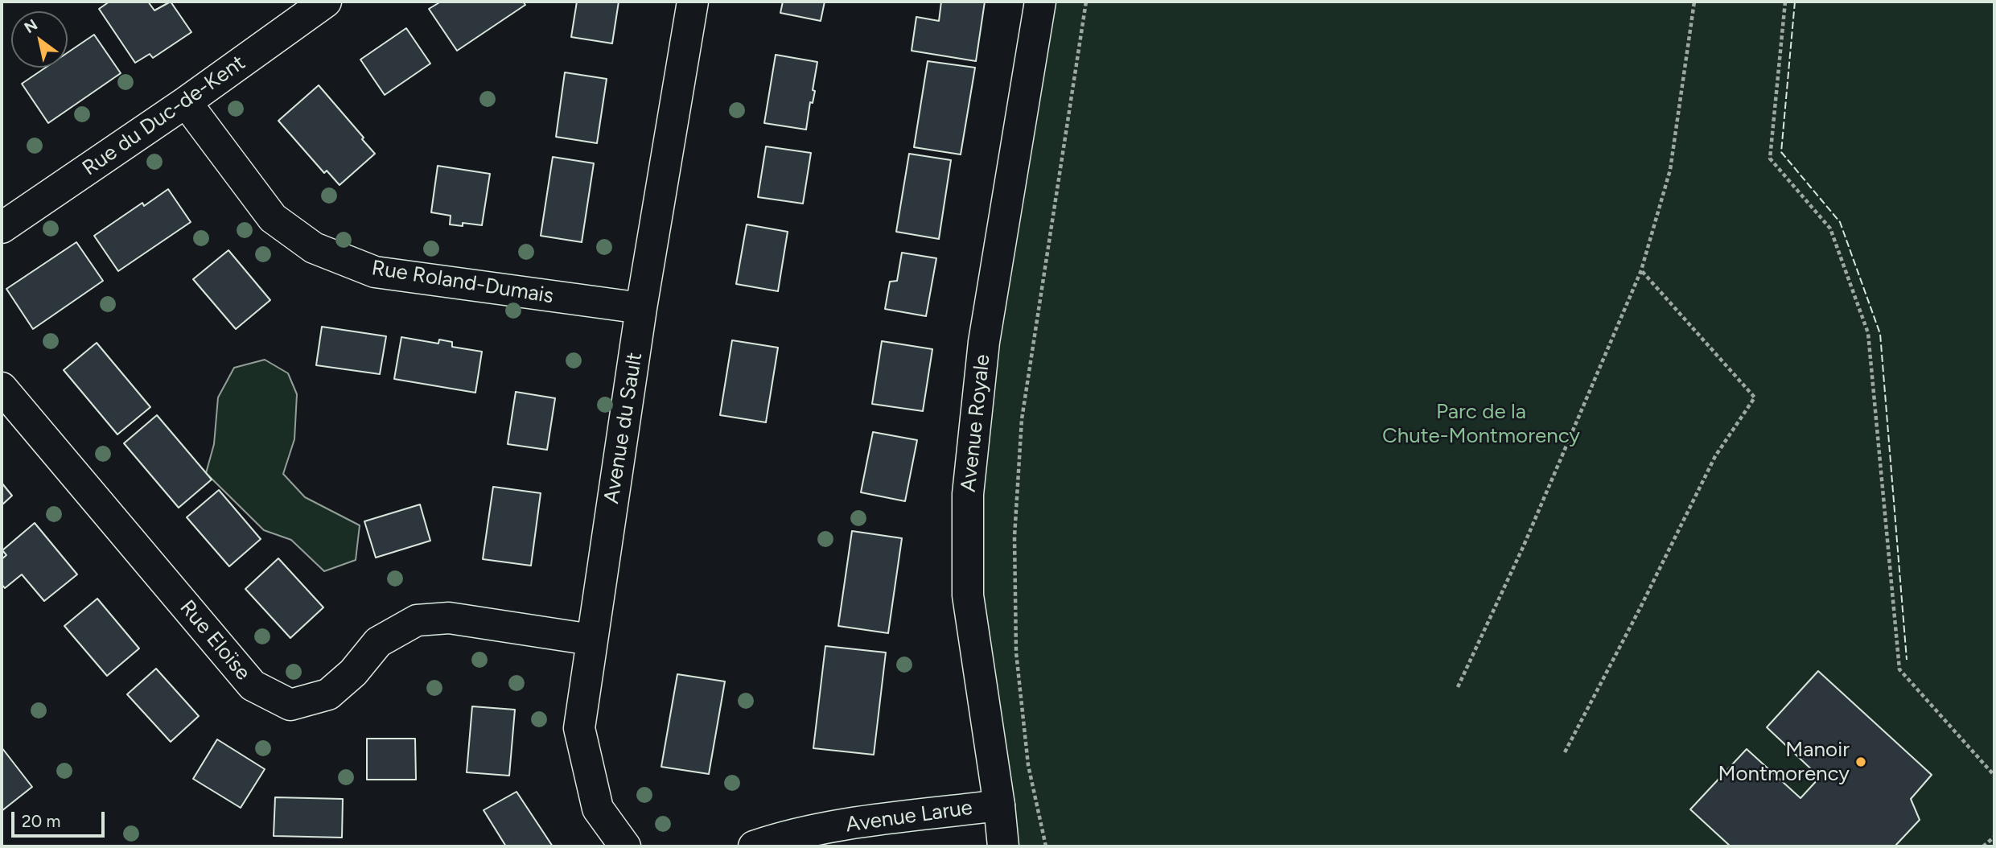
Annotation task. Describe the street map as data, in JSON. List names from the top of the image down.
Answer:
{
  "streets": {
    "street": [
      "Rue du Duc-de-Kent",
      "Rue Roland-Dumais",
      "Avenue Royale",
      "Avenue du Sault",
      "Rue Eloïse",
      "Avenue Larue"
    ]
  },
  "crossings": [
    ["Rue du Duc-de-Kent", "Rue Roland-Dumais"],
    ["Rue Roland-Dumais", "Avenue du Sault"],
    ["Avenue Royale", "Avenue Larue"],
    ["Avenue du Sault", "Rue Eloïse"]
  ],
  "parks": ["Parc de la Chute-Montmorency"],
  "places": ["Manoir Montmorency"],
  "scale_bar": "20 m",
  "north": "top left"
}
